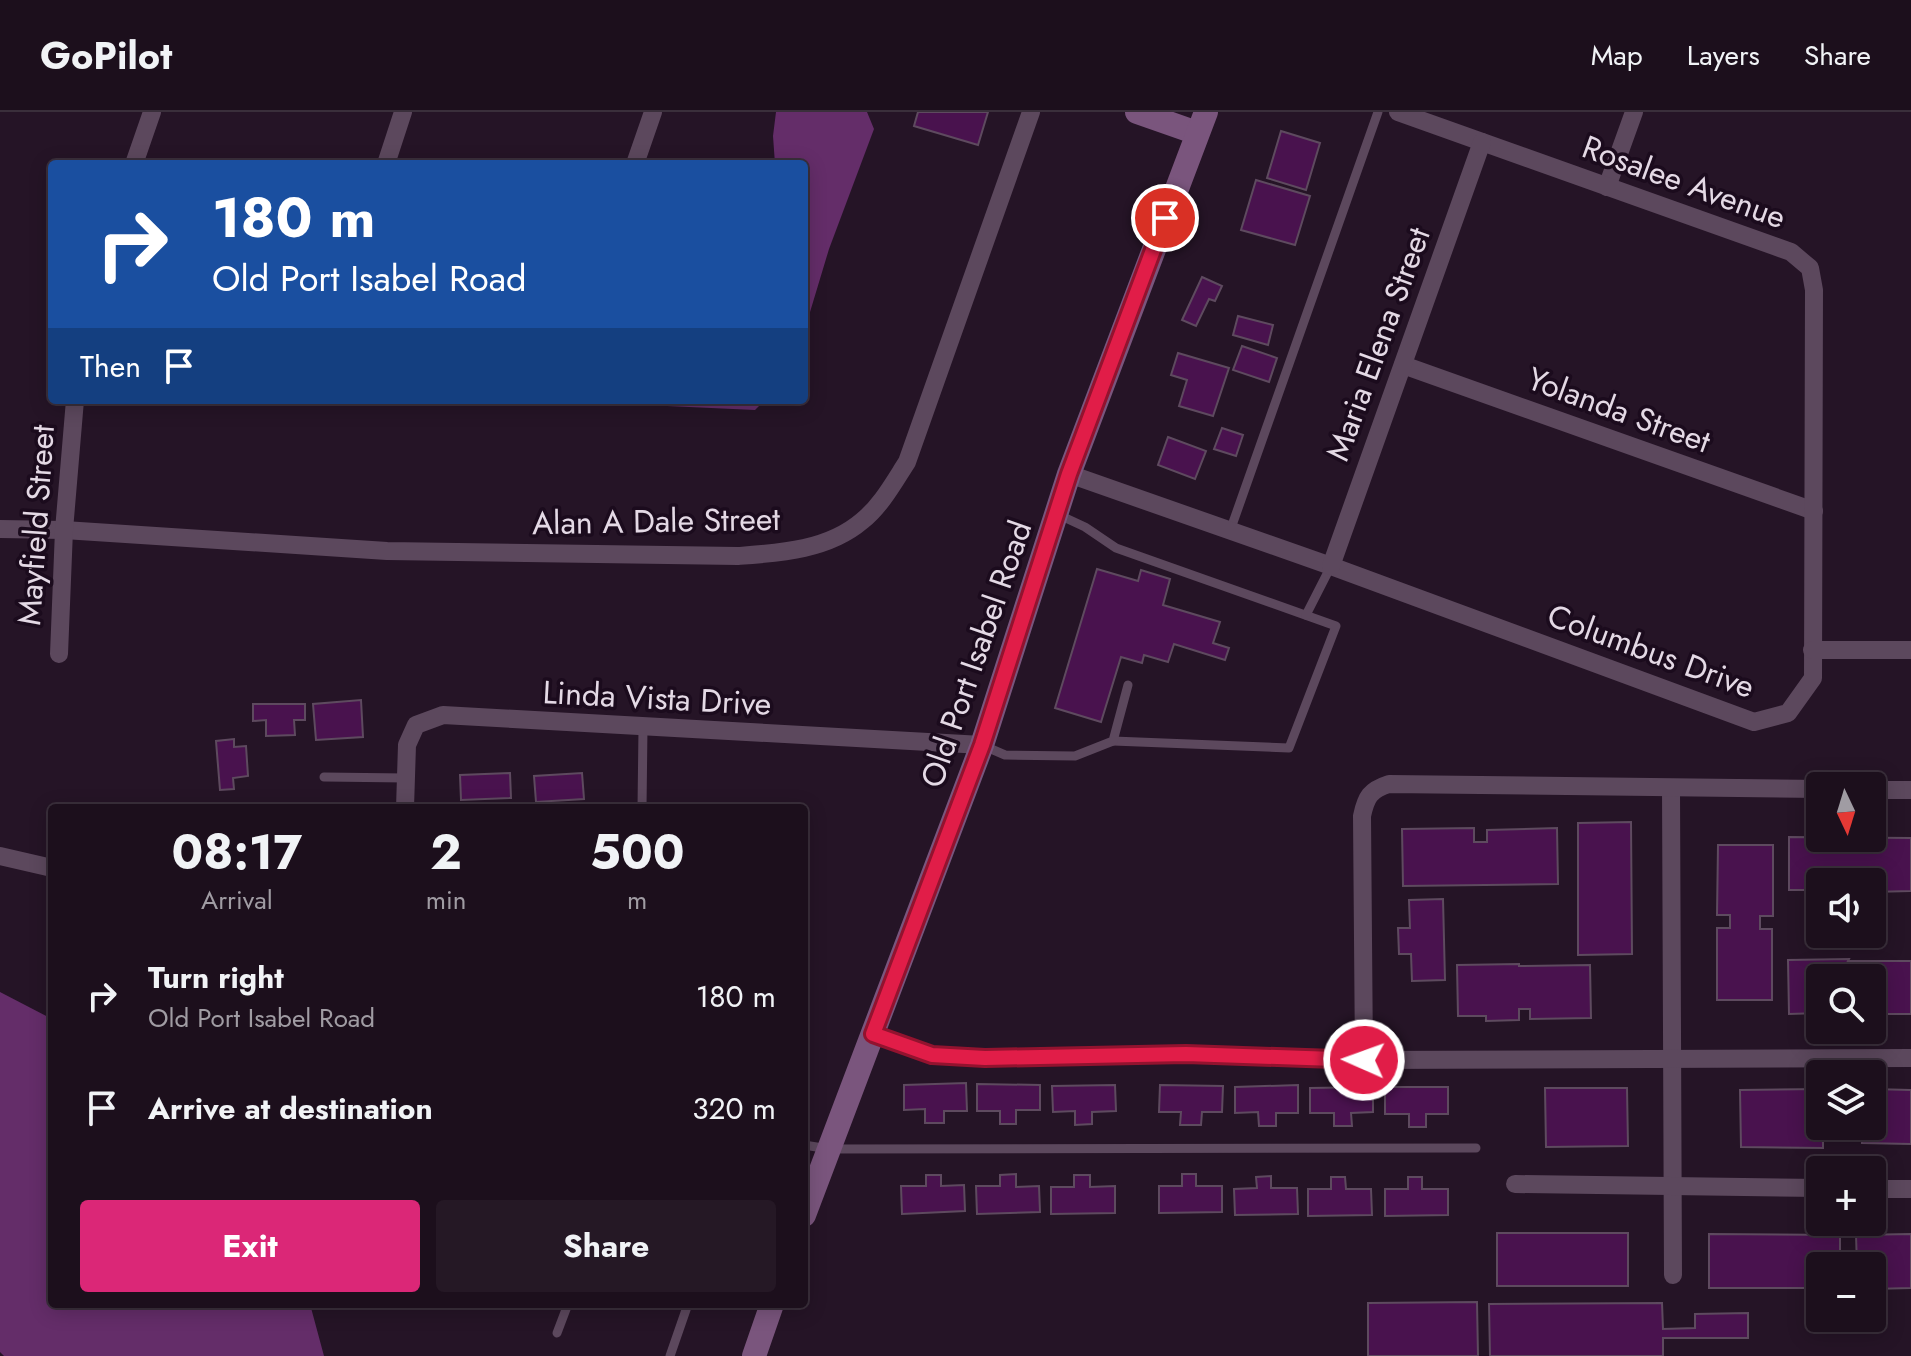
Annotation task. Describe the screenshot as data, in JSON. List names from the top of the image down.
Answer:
{
  "streets": {
    "street": [
      "Rosalee Avenue",
      "Maria Elena Street",
      "Yolanda Street",
      "Alan A Dale Street",
      "Mayfield Street",
      "Columbus Drive",
      "Old Port Isabel Road",
      "Linda Vista Drive"
    ]
  },
  "crossings": [
    ["Rosalee Avenue", "Maria Elena Street"],
    ["Rosalee Avenue", "Columbus Drive"],
    ["Maria Elena Street", "Yolanda Street"],
    ["Maria Elena Street", "Columbus Drive"],
    ["Yolanda Street", "Columbus Drive"],
    ["Alan A Dale Street", "Mayfield Street"],
    ["Columbus Drive", "Old Port Isabel Road"],
    ["Old Port Isabel Road", "Linda Vista Drive"]
  ],
  "north": "bottom",
  "page": {
    "header": "GoPilot",
    "nav": ["Map", "Layers", "Share"],
    "turn": ["180 m", "Old Port Isabel Road"],
    "then": "Then",
    "map_buttons": ["+", "−"],
    "eta": [
      "08:17",
      "Arrival",
      "2",
      "min",
      "500",
      "m"
    ],
    "list": [
      {
        "name": "Turn right",
        "note": "Old Port Isabel Road",
        "value": "180 m"
      },
      {
        "name": "Arrive at destination",
        "value": "320 m"
      }
    ],
    "buttons": ["Exit", "Share"]
  }
}
